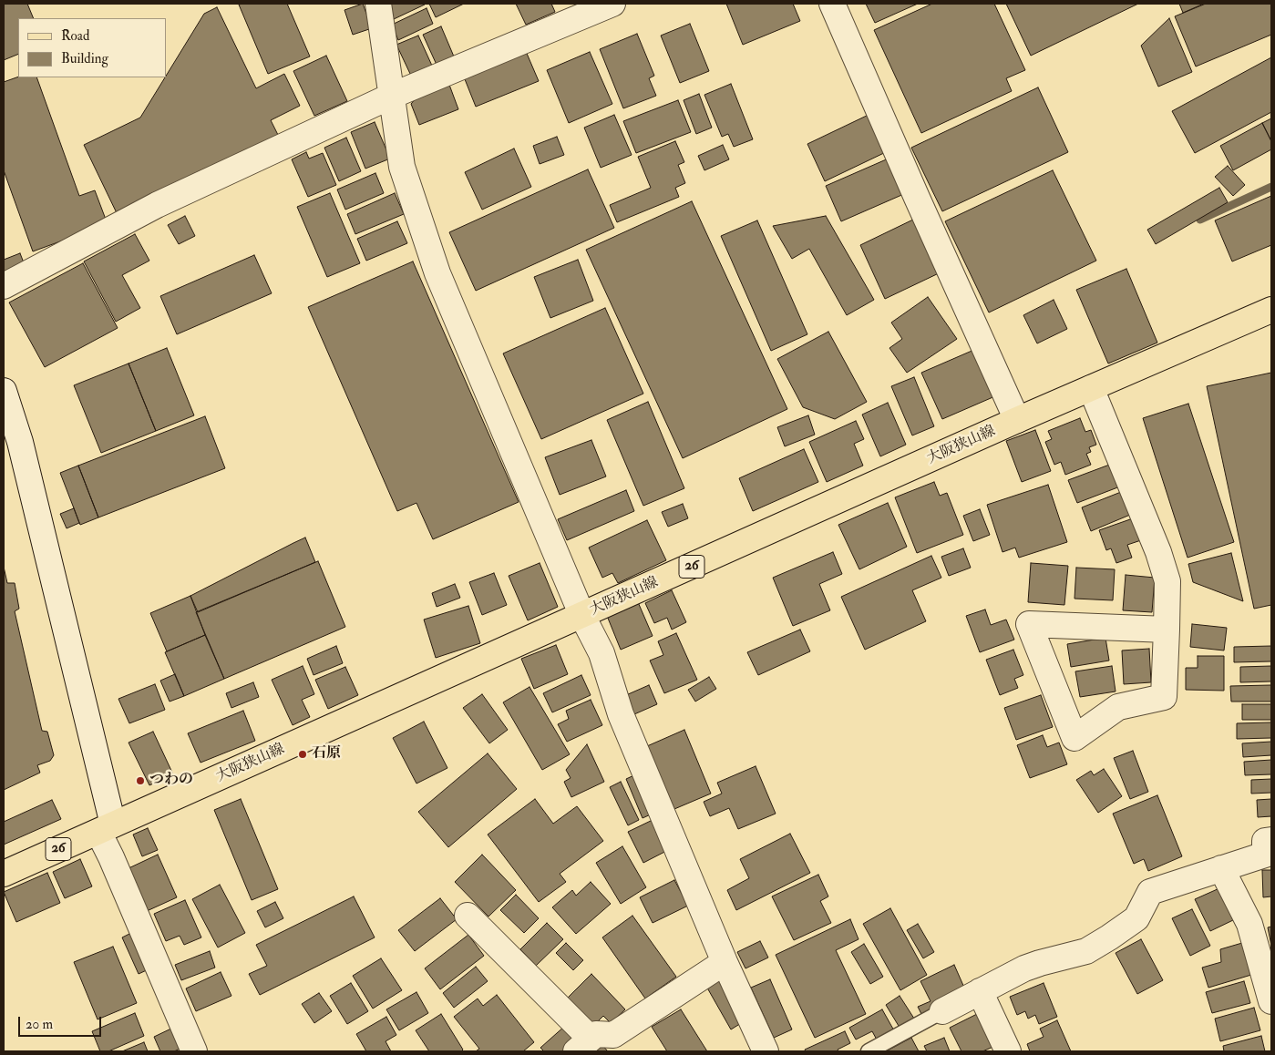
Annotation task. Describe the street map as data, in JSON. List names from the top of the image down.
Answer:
{
  "streets": {
    "main road": ["大阪狭山線", "26"]
  },
  "places": ["石原", "つわの"],
  "legend": ["Road", "Building"],
  "scale_bar": "20 m"
}
